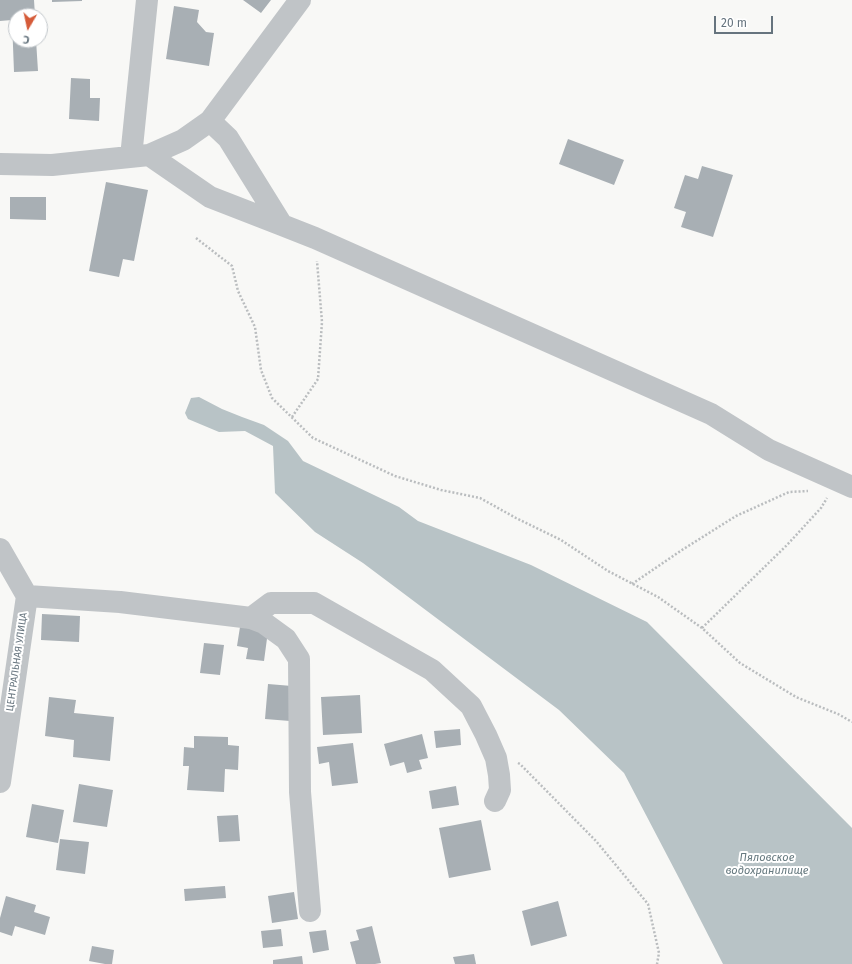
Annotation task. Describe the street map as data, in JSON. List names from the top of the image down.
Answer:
{
  "streets": {
    "street": ["ЦЕНТРАЛЬНАЯ УЛИЦА"]
  },
  "water": ["Пяловское водохранилище"],
  "scale_bar": "20 m",
  "north": "bottom"
}
